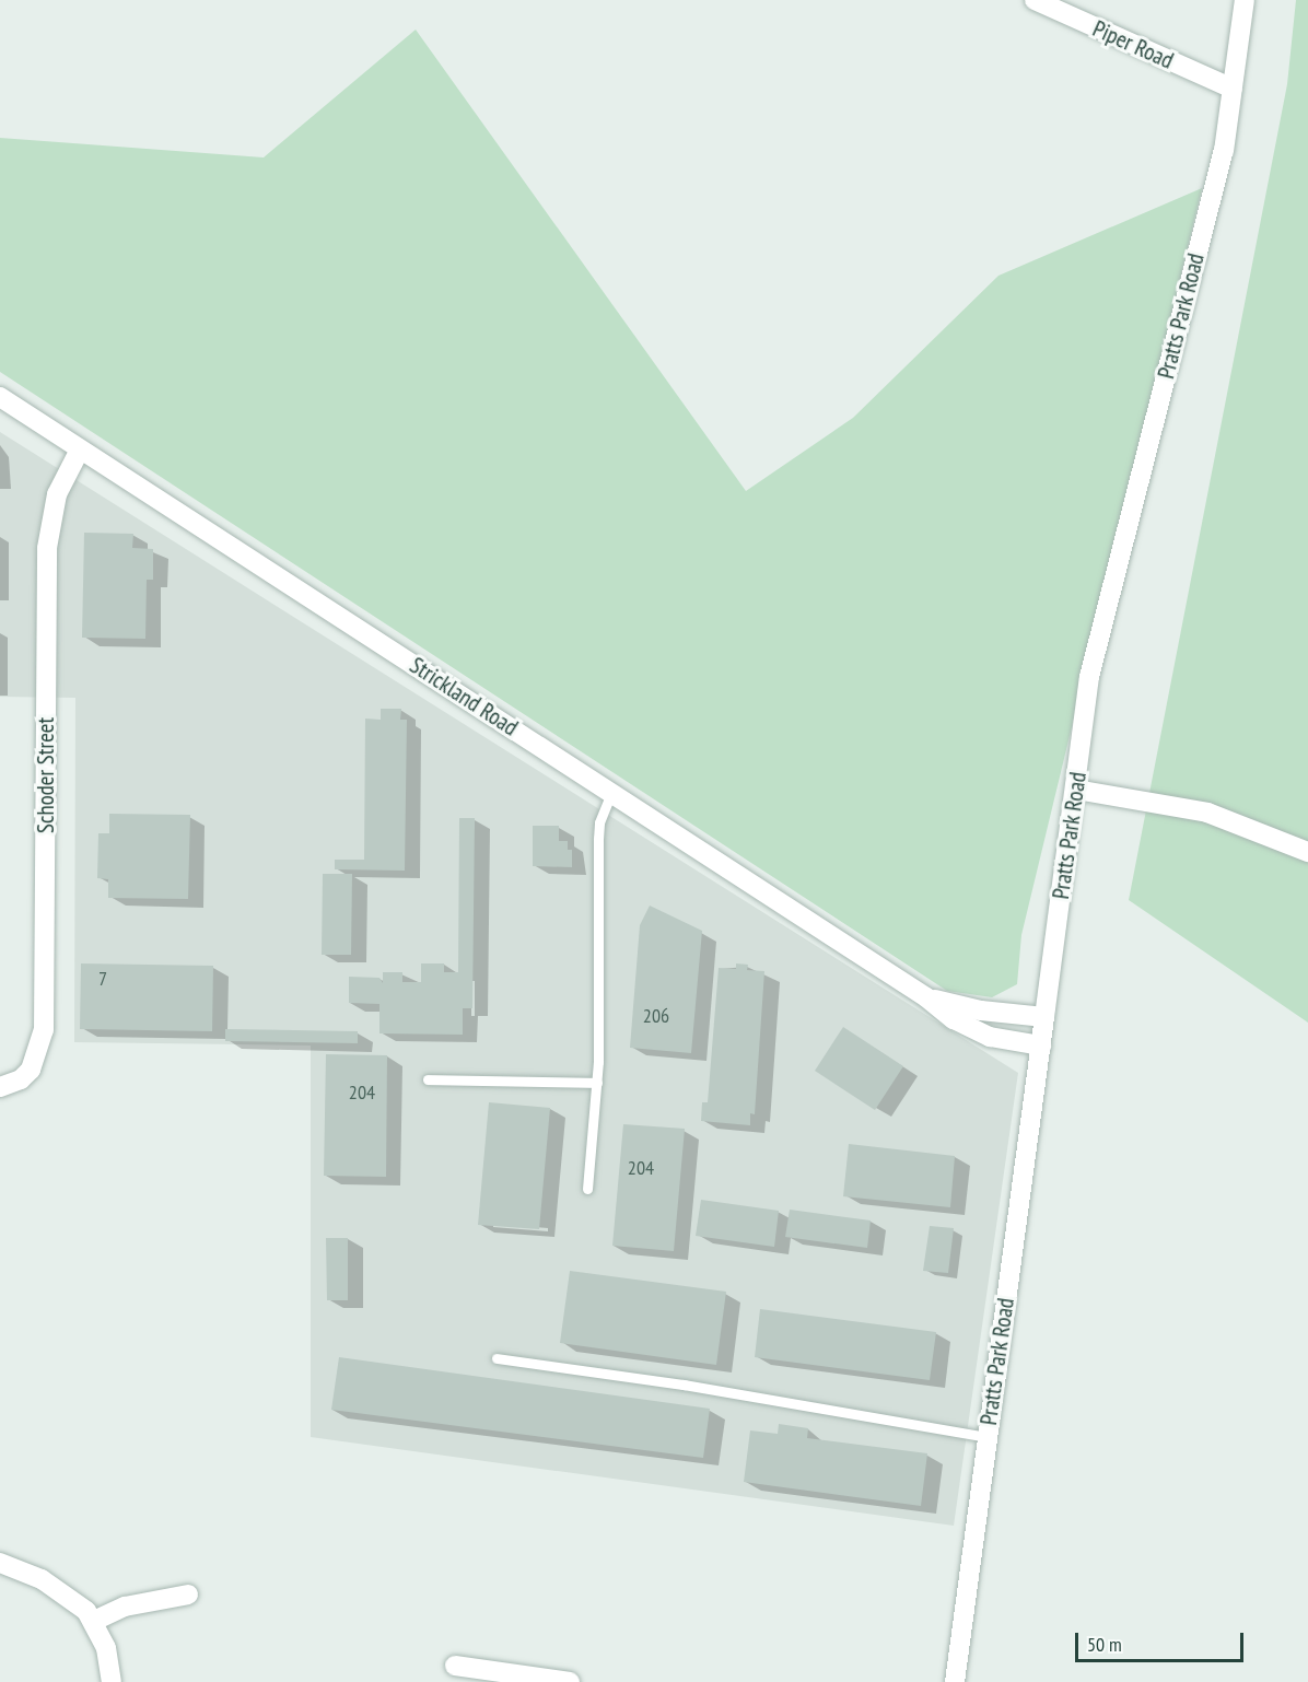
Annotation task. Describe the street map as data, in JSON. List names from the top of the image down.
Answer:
{
  "streets": {
    "street": [
      "Piper Road",
      "Pratts Park Road",
      "Strickland Road",
      "Schoder Street"
    ]
  },
  "crossings": [
    ["Piper Road", "Pratts Park Road"],
    ["Pratts Park Road", "Strickland Road"],
    ["Strickland Road", "Schoder Street"]
  ],
  "house_numbers": [
    "7",
    "206",
    "204",
    "204"
  ],
  "scale_bar": "50 m"
}
